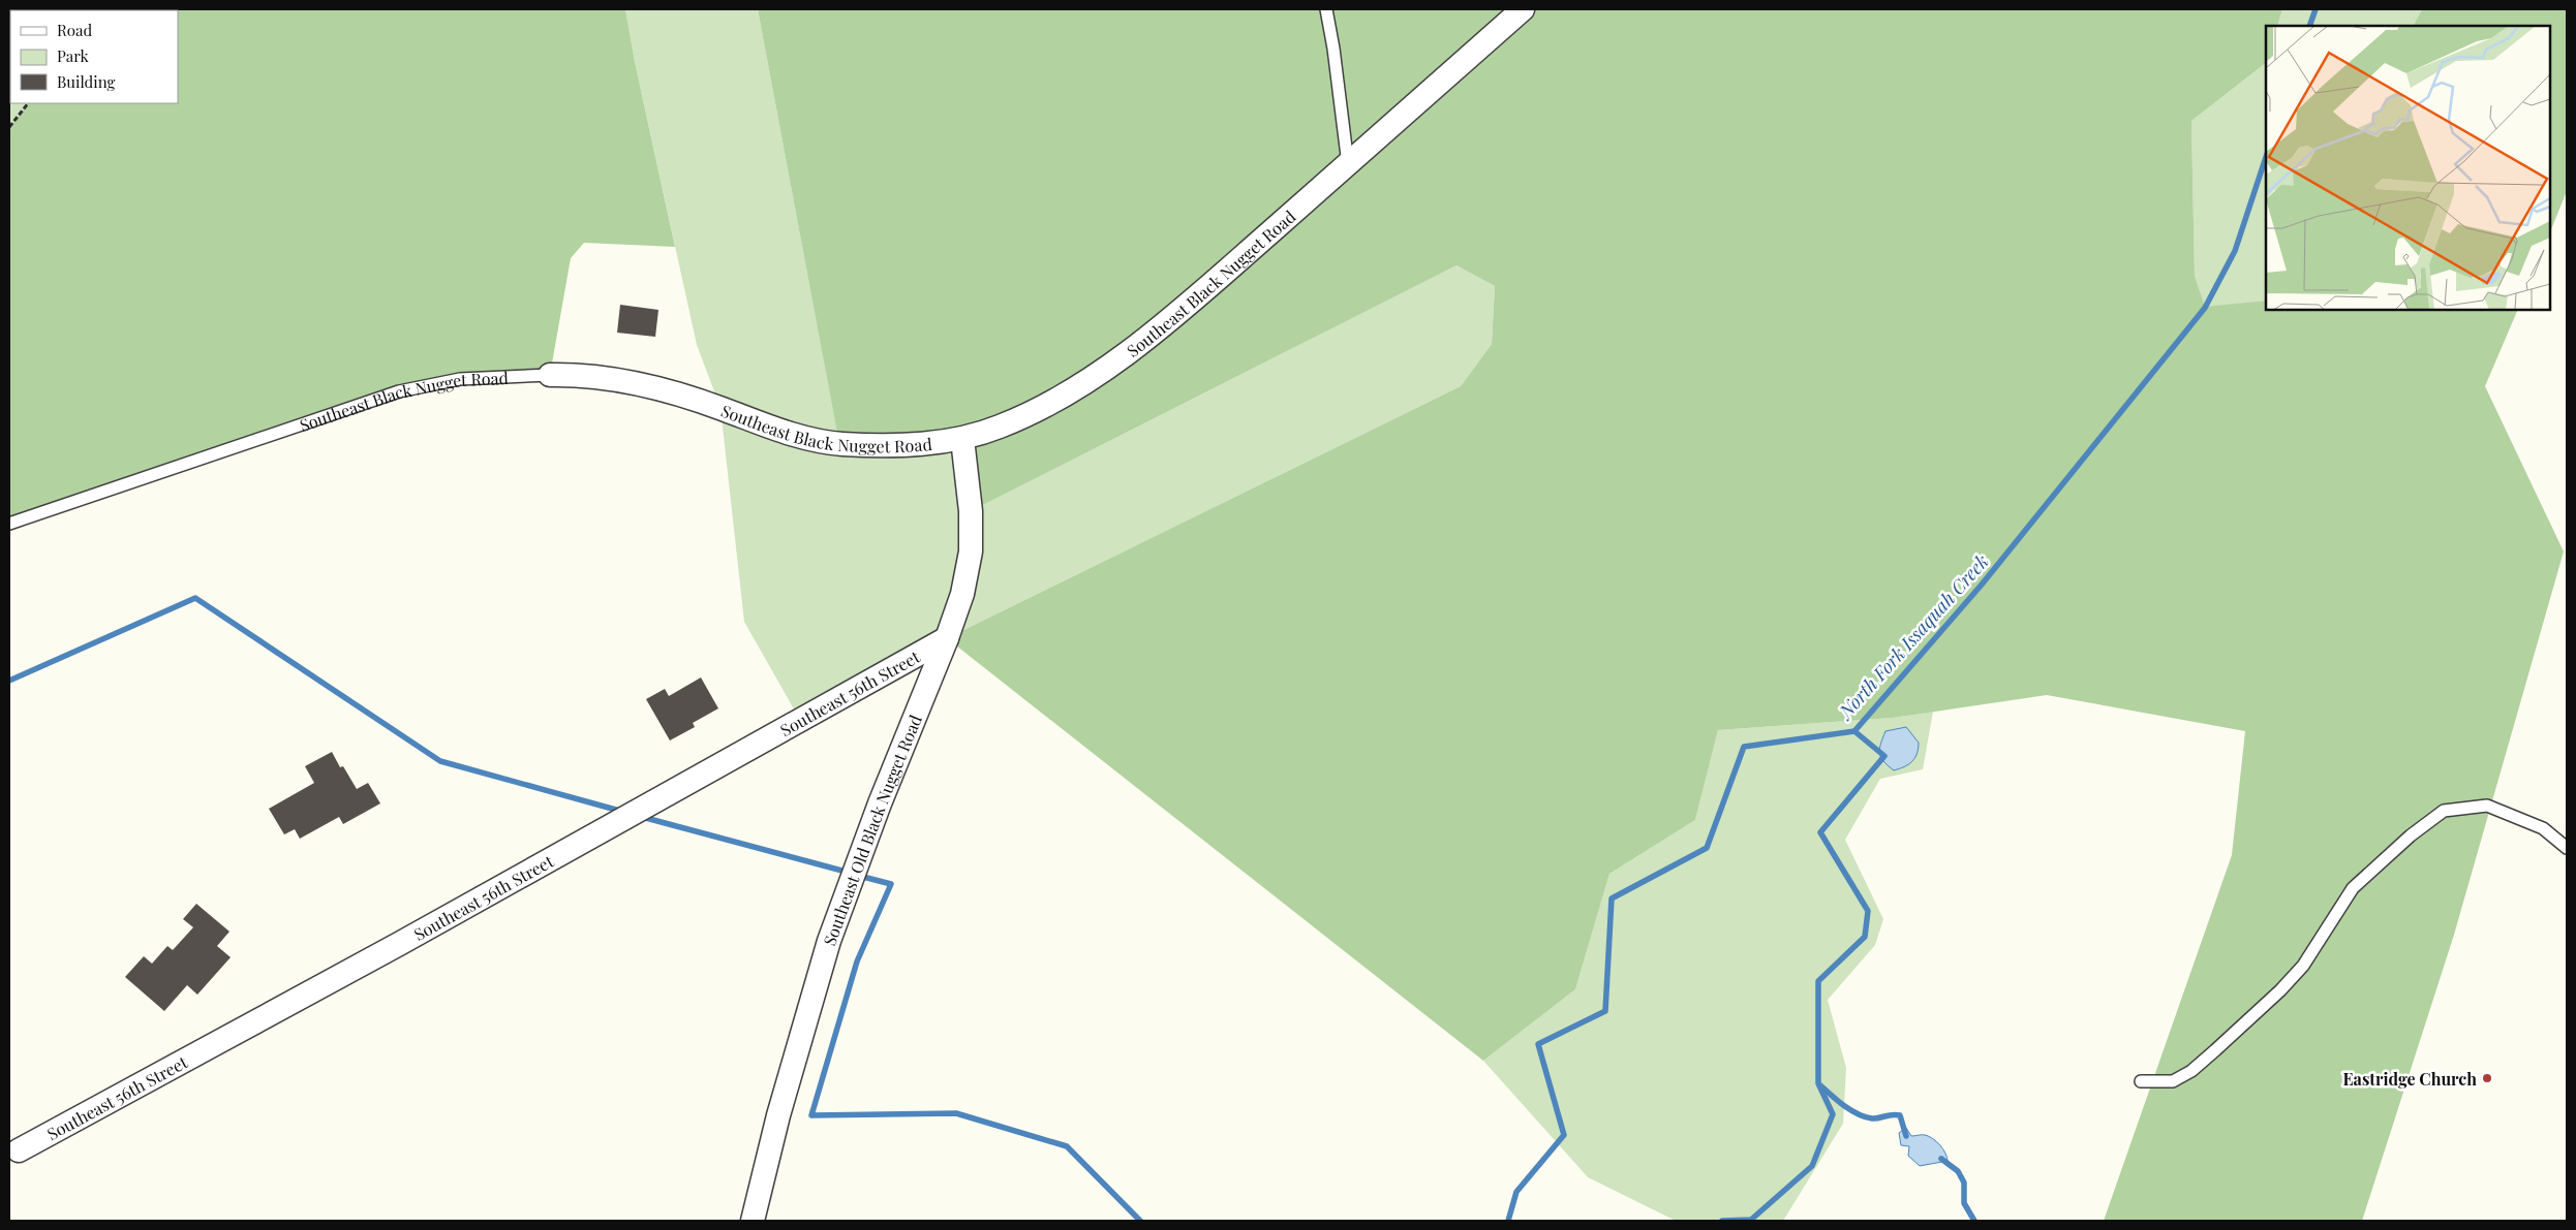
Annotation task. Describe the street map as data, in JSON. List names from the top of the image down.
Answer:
{
  "streets": {
    "street": ["Southeast Black Nugget Road", "Southeast 56th Street", "Southeast Old Black Nugget Road"]
  },
  "crossings": [
    ["Southeast Black Nugget Road", "Southeast Old Black Nugget Road"],
    ["Southeast 56th Street", "Southeast Old Black Nugget Road"]
  ],
  "water": ["North Fork Issaquah Creek"],
  "places": ["Eastridge Church"],
  "legend": ["Road", "Park", "Building"]
}
